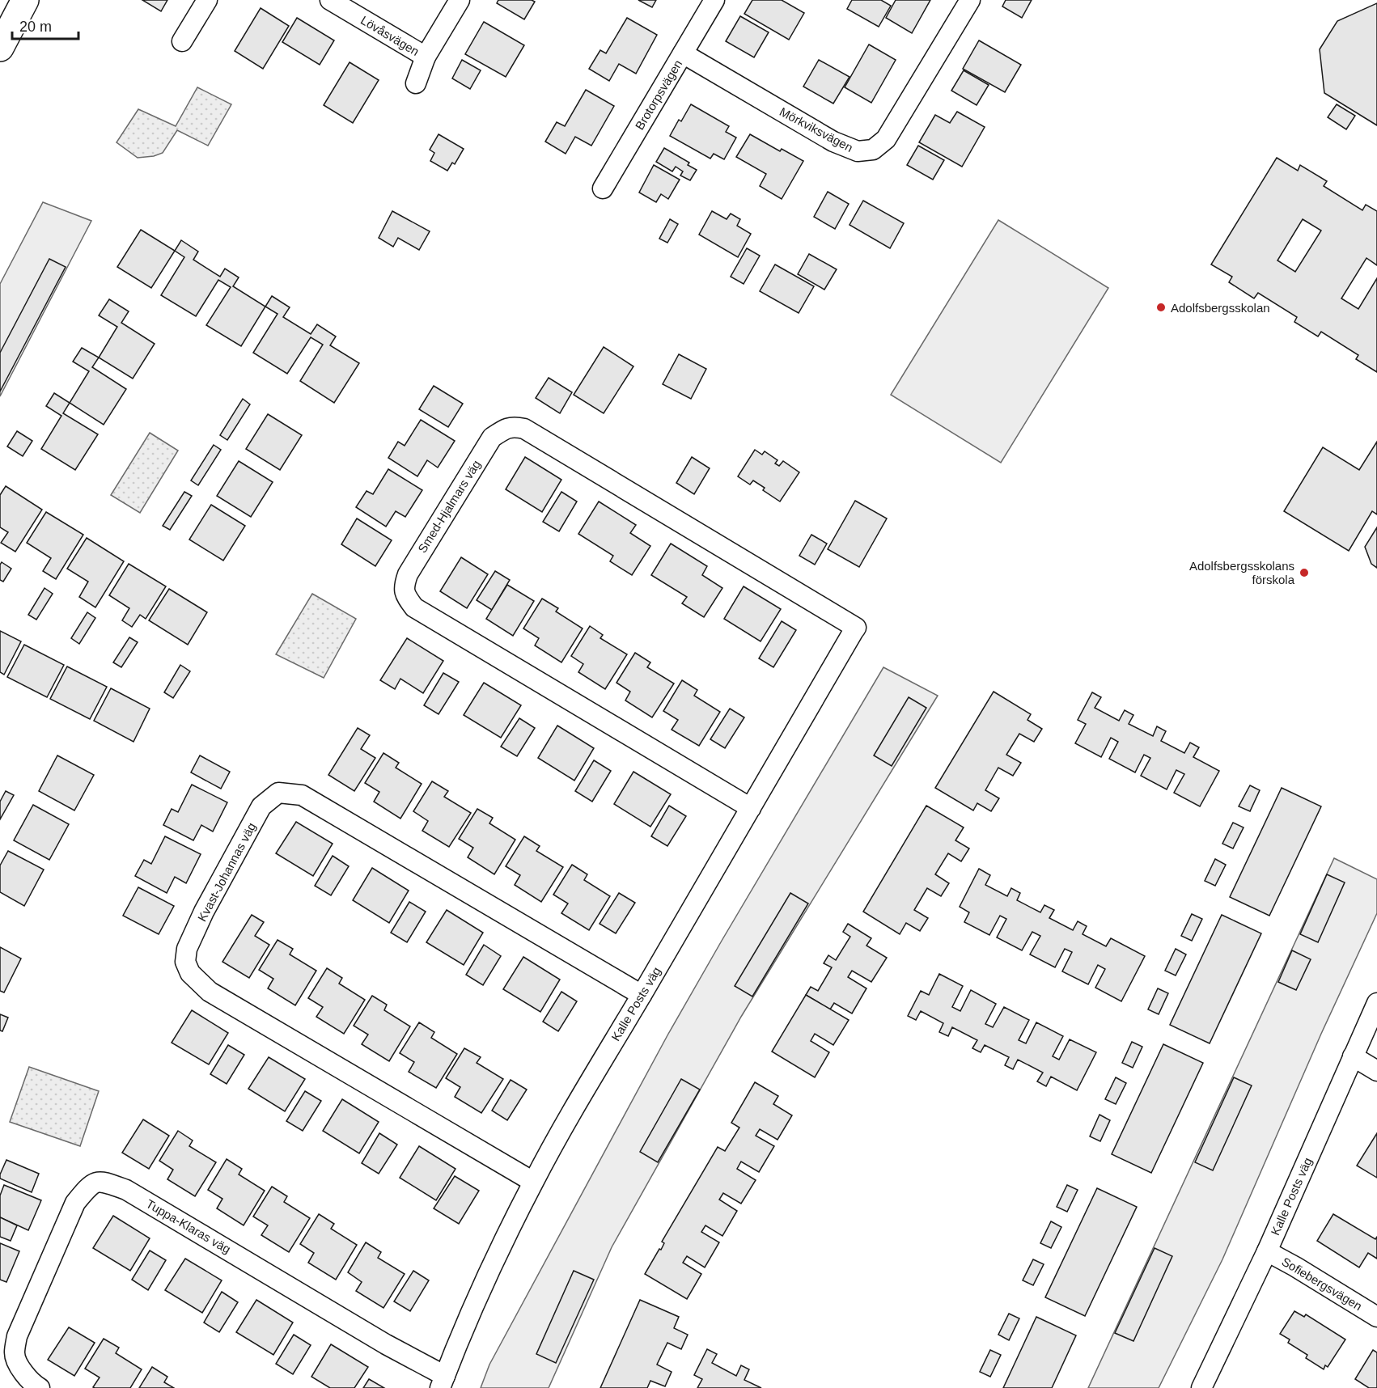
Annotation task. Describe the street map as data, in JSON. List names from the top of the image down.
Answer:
{
  "streets": {
    "street": [
      "Lövåsvägen",
      "Brotorpsvägen",
      "Mörkviksvägen",
      "Smed-Hjalmars väg",
      "Kvast-Johannas väg",
      "Kalle Posts väg",
      "Tuppa-Klaras väg",
      "Sofiebergsvägen"
    ]
  },
  "crossings": [
    ["Brotorpsvägen", "Mörkviksvägen"],
    ["Smed-Hjalmars väg", "Kalle Posts väg"],
    ["Kvast-Johannas väg", "Kalle Posts väg"],
    ["Kalle Posts väg", "Tuppa-Klaras väg"],
    ["Kalle Posts väg", "Sofiebergsvägen"]
  ],
  "places": ["Adolfsbergsskolan", "Adolfsbergsskolans förskola"],
  "scale_bar": "20 m"
}
